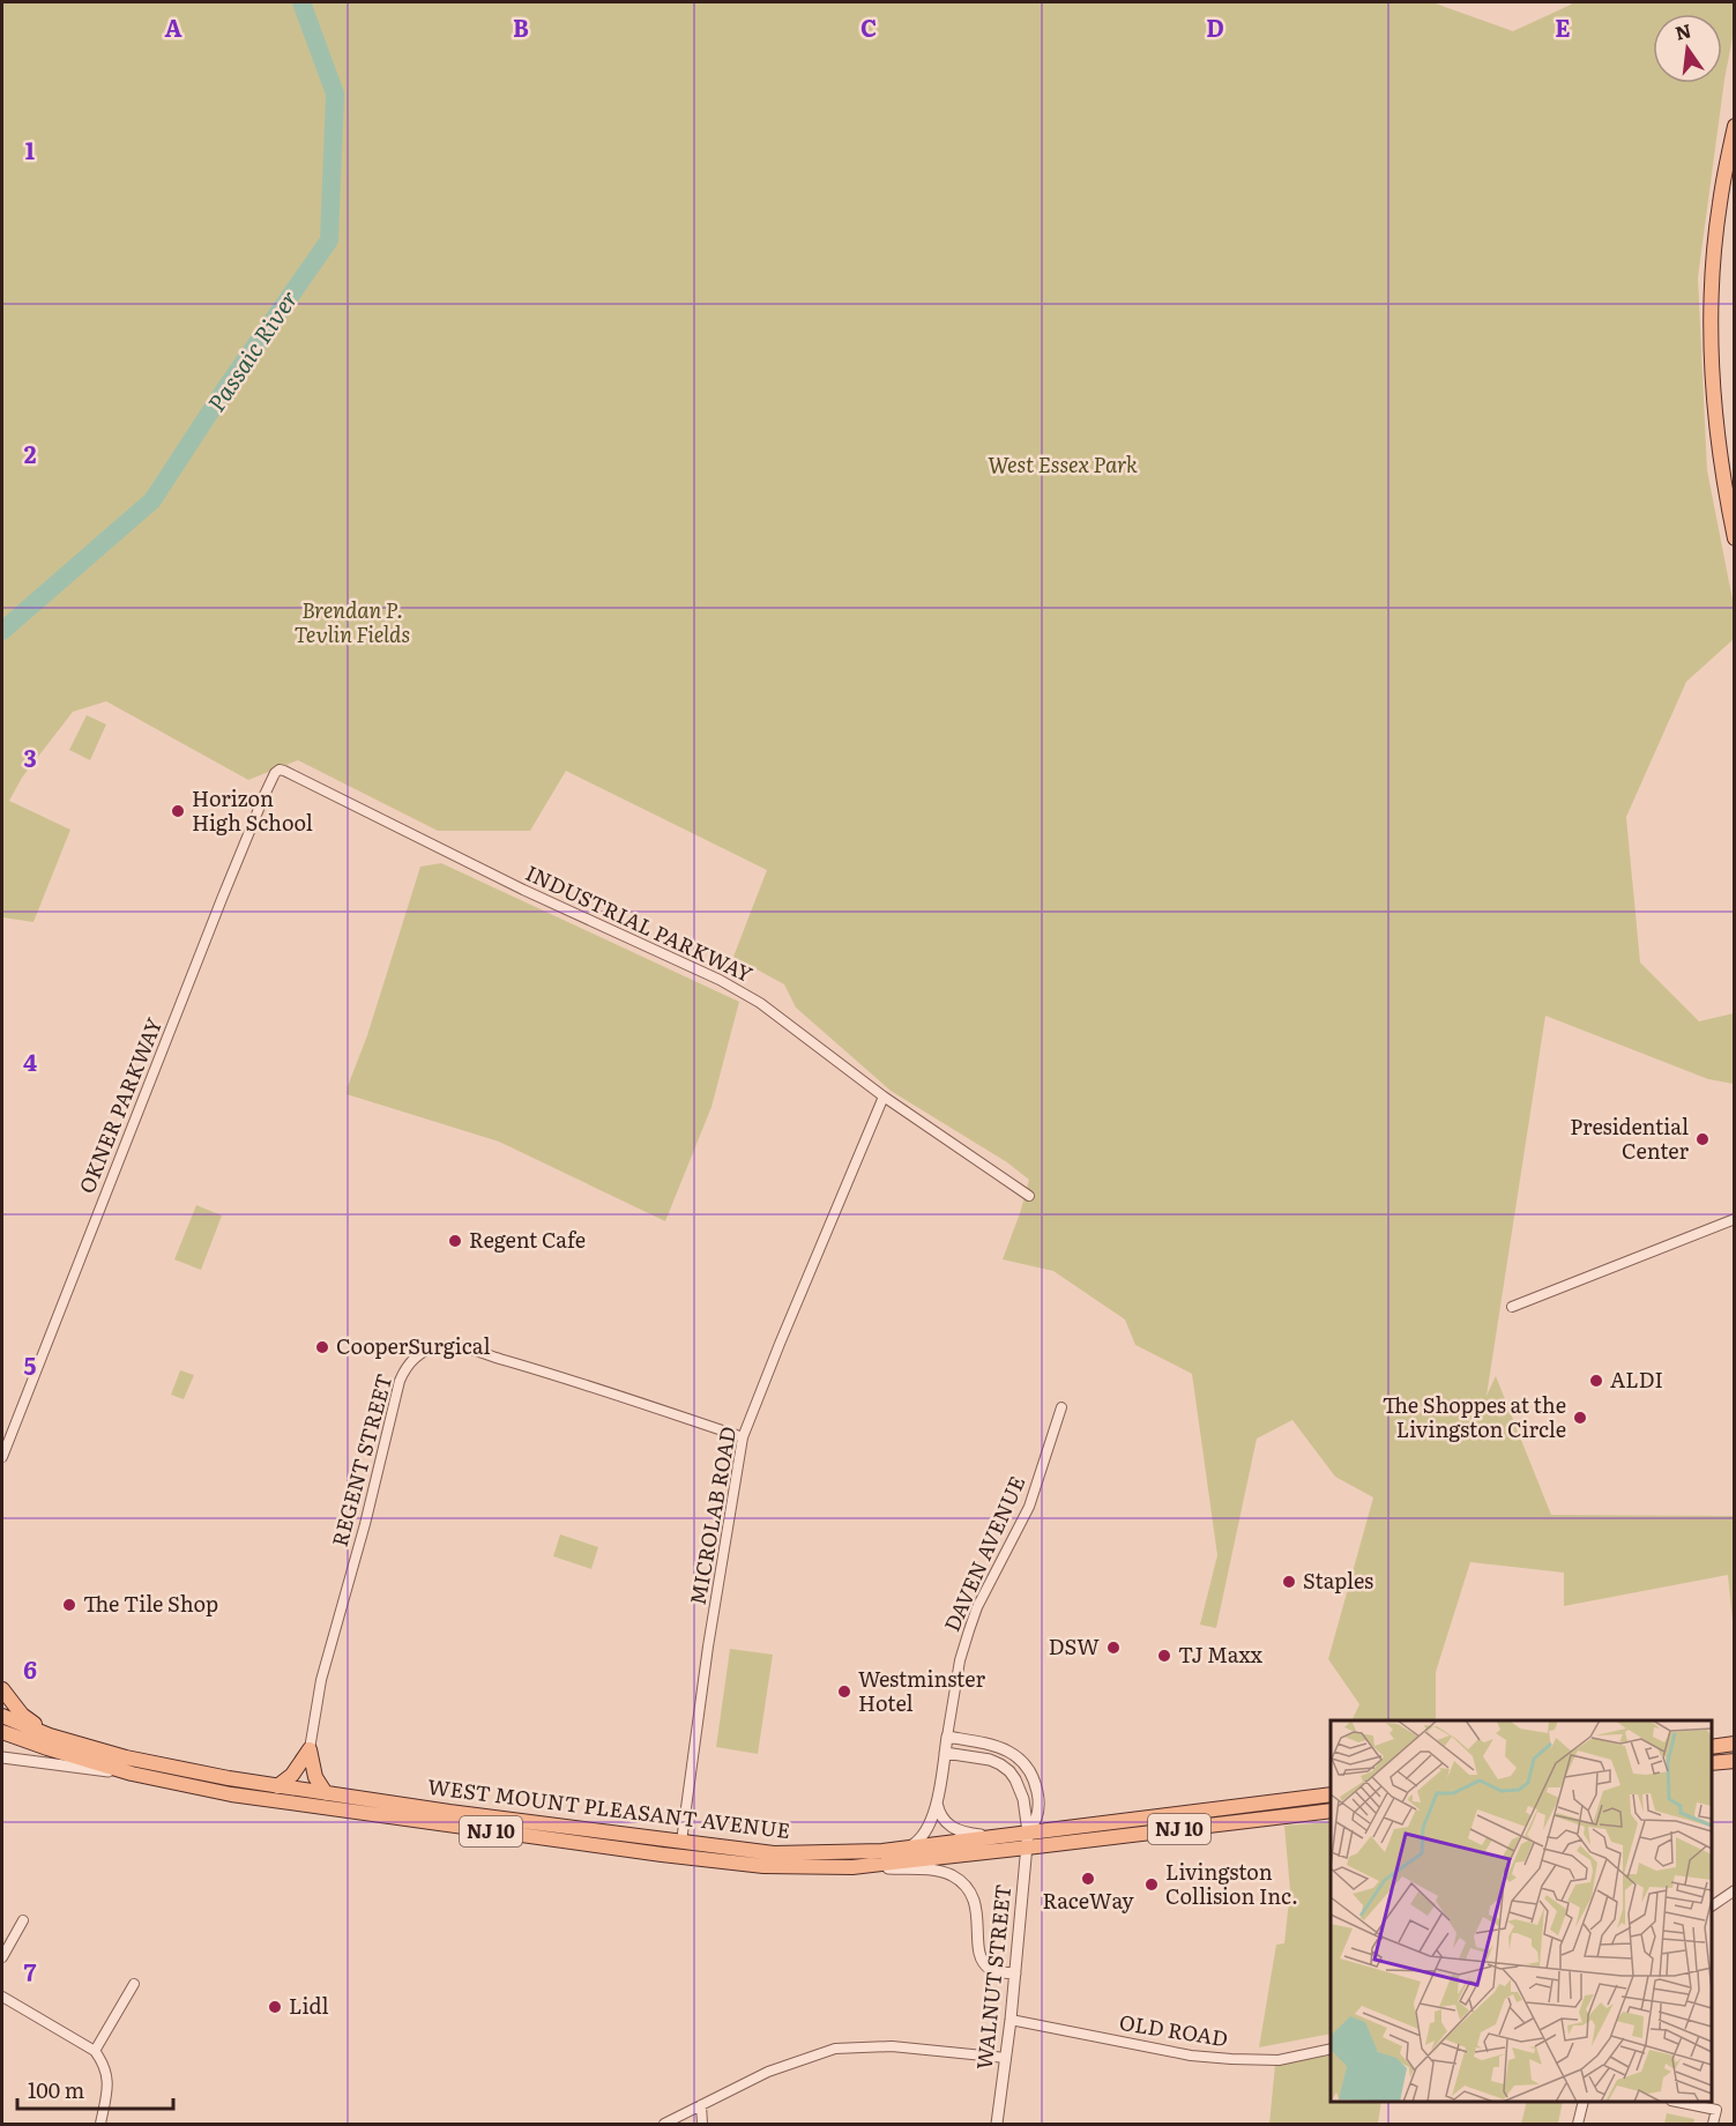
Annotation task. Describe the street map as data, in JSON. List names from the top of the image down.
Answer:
{
  "streets": {
    "main road": ["WEST MOUNT PLEASANT AVENUE", "NJ 10"],
    "street": [
      "INDUSTRIAL PARKWAY",
      "OKNER PARKWAY",
      "REGENT STREET",
      "MICROLAB ROAD",
      "DAVEN AVENUE",
      "WALNUT STREET",
      "OLD ROAD"
    ]
  },
  "crossings": [
    ["INDUSTRIAL PARKWAY", "OKNER PARKWAY"],
    ["INDUSTRIAL PARKWAY", "MICROLAB ROAD"],
    ["REGENT STREET", "MICROLAB ROAD"],
    ["MICROLAB ROAD", "WEST MOUNT PLEASANT AVENUE"],
    ["DAVEN AVENUE", "WEST MOUNT PLEASANT AVENUE"],
    ["DAVEN AVENUE", "WALNUT STREET"],
    ["WEST MOUNT PLEASANT AVENUE", "NJ 10"],
    ["WEST MOUNT PLEASANT AVENUE", "WALNUT STREET"],
    ["WALNUT STREET", "OLD ROAD"]
  ],
  "water": ["Passaic River"],
  "parks": ["West Essex Park", "Brendan P. Tevlin Fields"],
  "places": [
    "Horizon High School",
    "Presidential Center",
    "Regent Cafe",
    "CooperSurgical",
    "ALDI",
    "The Shoppes at the Livingston Circle",
    "Staples",
    "The Tile Shop",
    "DSW",
    "TJ Maxx",
    "Westminster Hotel",
    "RaceWay",
    "Livingston Collision Inc.",
    "Lidl"
  ],
  "scale_bar": "100 m",
  "north": "top",
  "grid": {
    "columns": [
      "A",
      "B",
      "C",
      "D",
      "E"
    ],
    "rows": [
      "1",
      "2",
      "3",
      "4",
      "5",
      "6",
      "7"
    ]
  }
}
